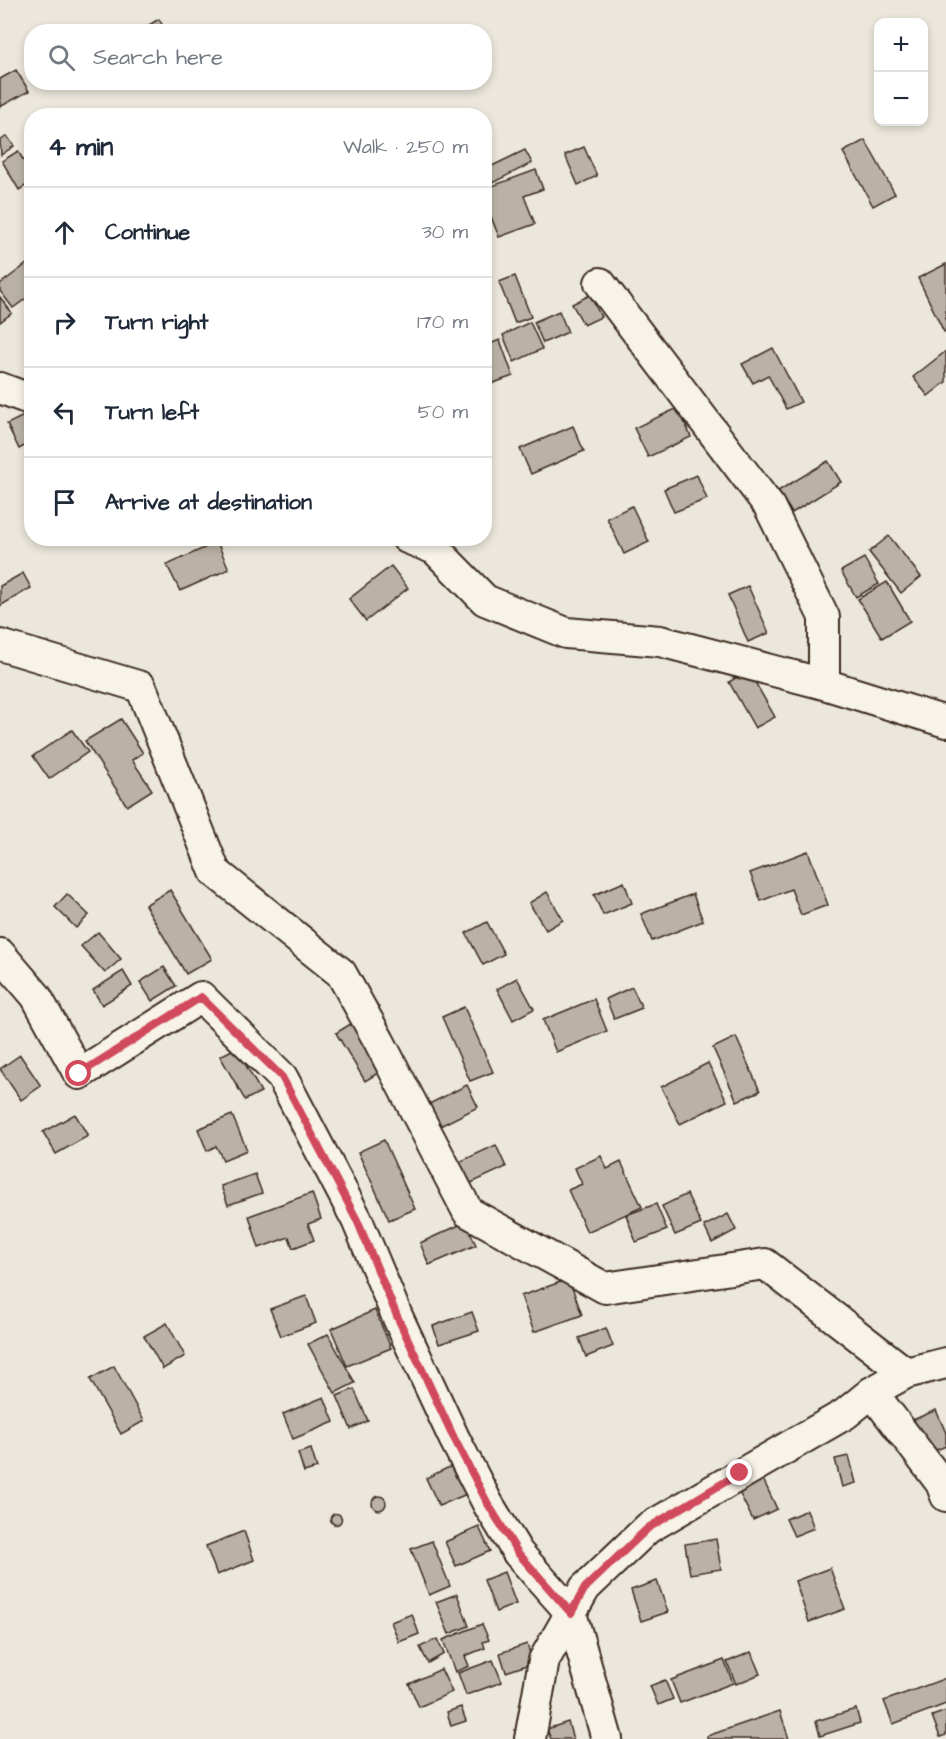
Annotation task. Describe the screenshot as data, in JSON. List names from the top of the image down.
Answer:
{
  "page": {
    "map_buttons": ["+", "−"],
    "search": "Search here",
    "heading": ["4 min", "Walk · 250 m"],
    "list": [
      ["Continue", "30 m"],
      ["Turn right", "170 m"],
      ["Turn left", "50 m"],
      "Arrive at destination"
    ]
  }
}
